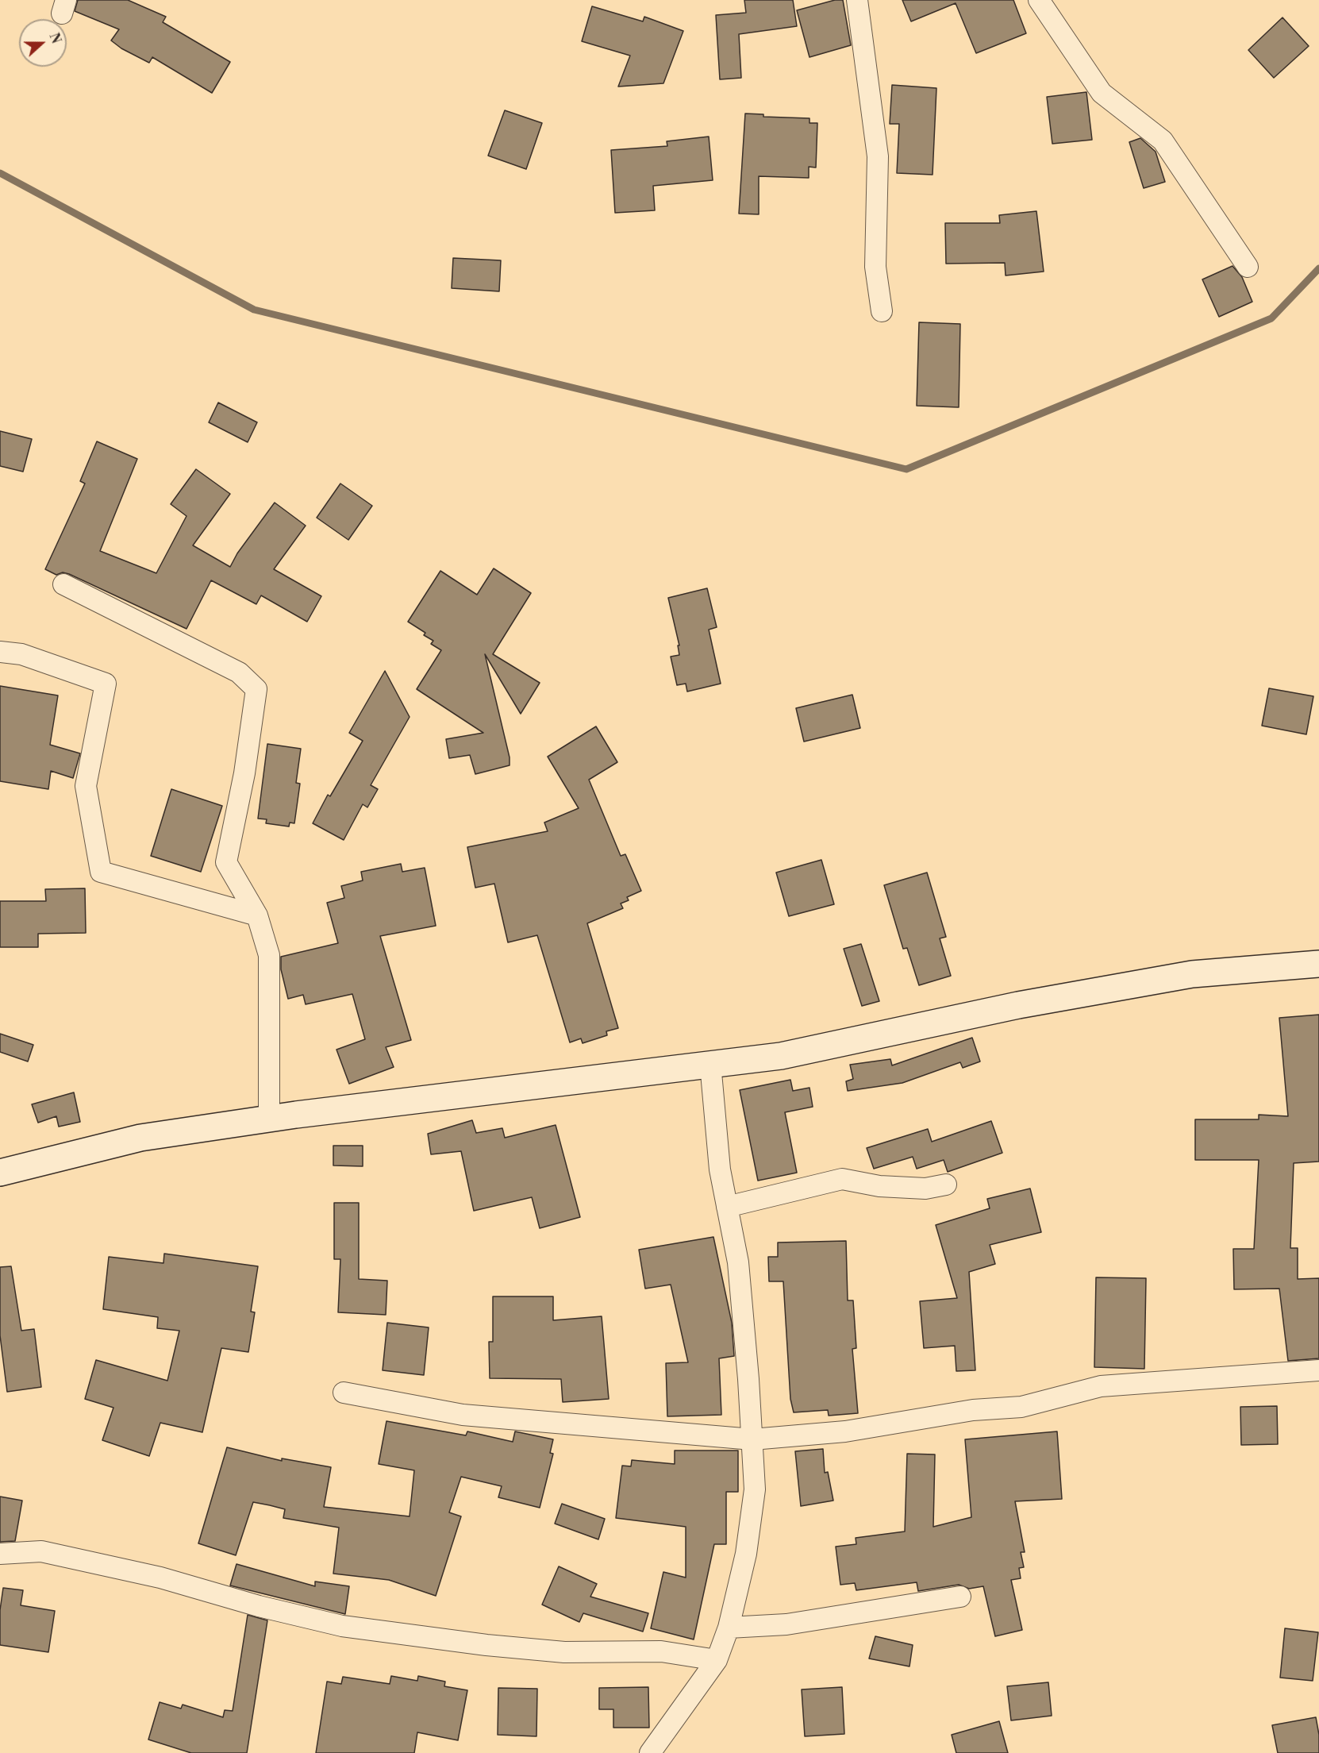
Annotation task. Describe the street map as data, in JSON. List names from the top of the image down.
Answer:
{
  "north": "right"
}
